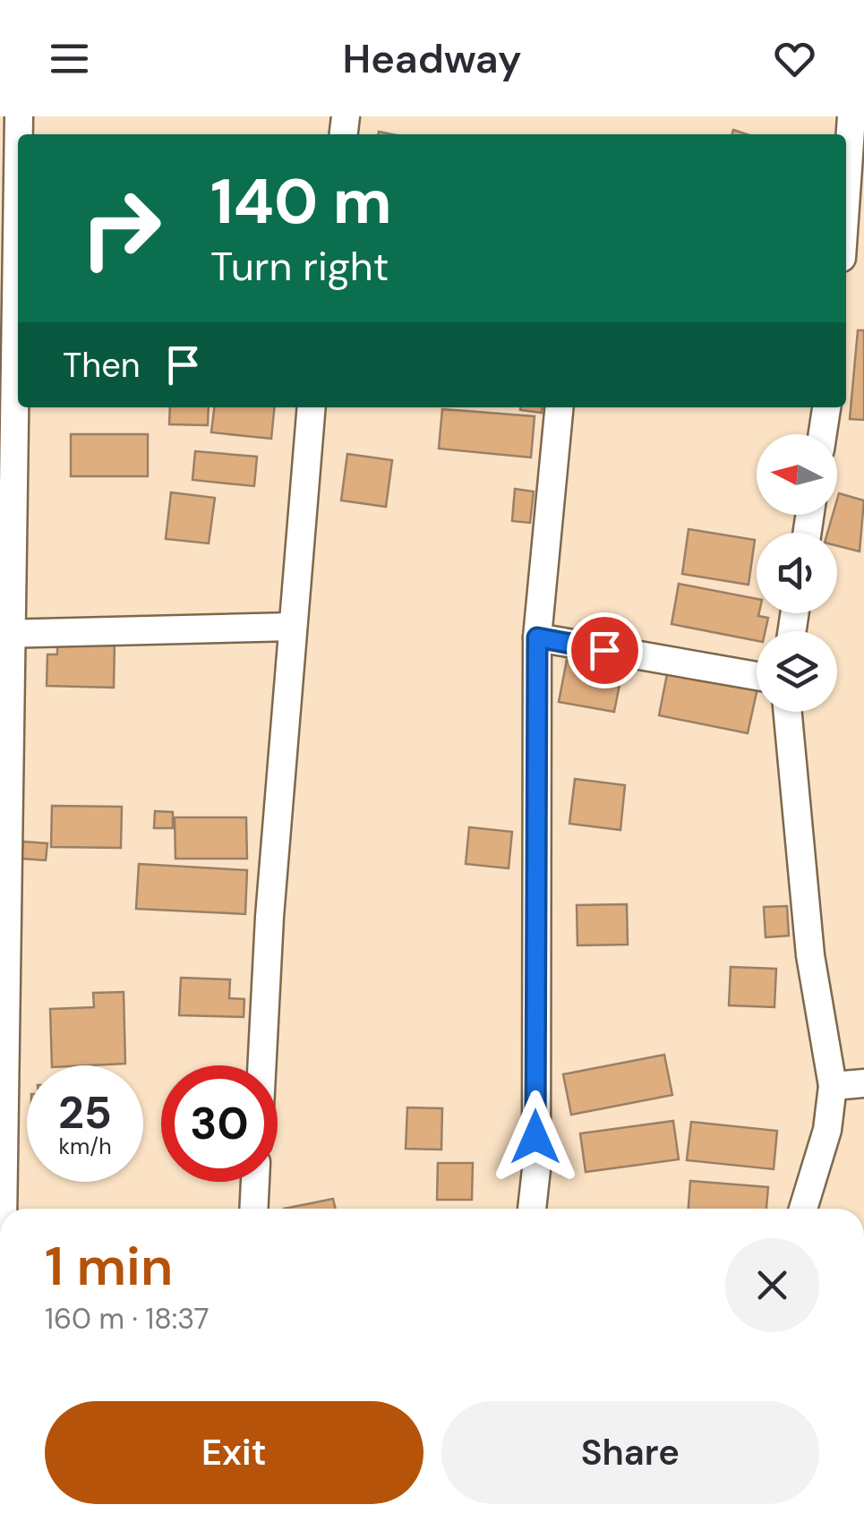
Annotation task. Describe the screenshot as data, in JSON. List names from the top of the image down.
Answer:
{
  "north": "left",
  "page": {
    "header": "Headway",
    "turn": ["140 m", "Turn right"],
    "then": "Then",
    "speed": "25 km/h",
    "limit": "30",
    "heading": ["1 min", "160 m · 18:37"],
    "buttons": ["Exit", "Share"]
  }
}
